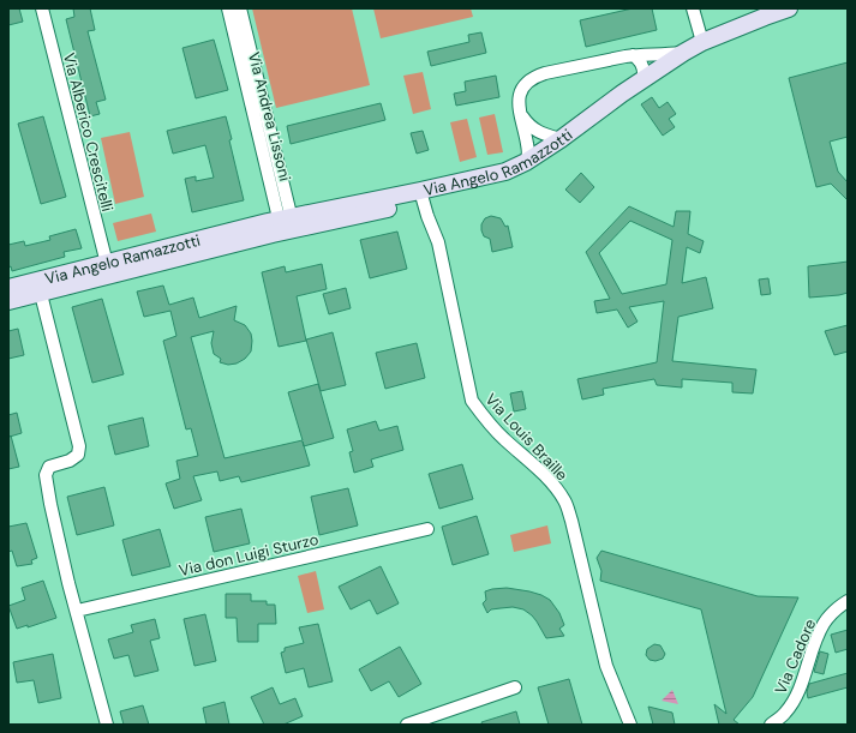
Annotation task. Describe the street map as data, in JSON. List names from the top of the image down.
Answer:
{
  "streets": {
    "street": [
      "Via Andrea Lissoni",
      "Via Alberico Crescitelli",
      "Via Angelo Ramazzotti",
      "Via Louis Braille",
      "Via don Luigi Sturzo",
      "Via Cadore"
    ]
  },
  "crossings": [
    ["Via Andrea Lissoni", "Via Angelo Ramazzotti"],
    ["Via Alberico Crescitelli", "Via Angelo Ramazzotti"],
    ["Via Angelo Ramazzotti", "Via Louis Braille"]
  ]
}
